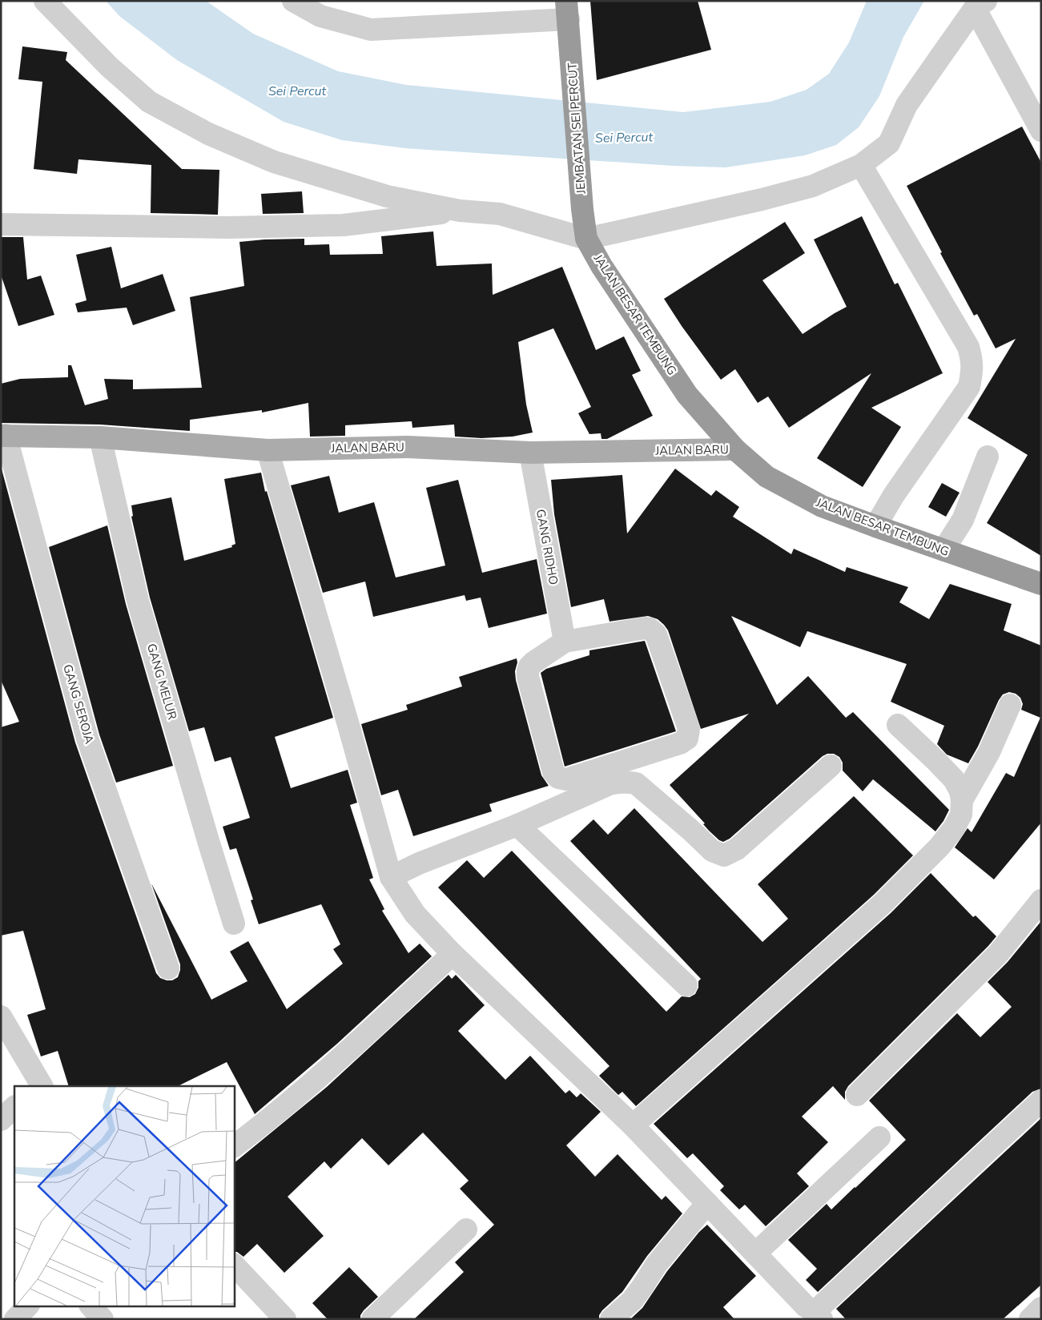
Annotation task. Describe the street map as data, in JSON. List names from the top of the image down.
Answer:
{
  "streets": {
    "highway": ["JEMBATAN SEI PERCUT", "JALAN BESAR TEMBUNG"],
    "main road": ["JALAN BARU"],
    "street": ["GANG RIDHO", "GANG MELUR", "GANG SEROJA"]
  },
  "crossings": [
    ["JEMBATAN SEI PERCUT", "JALAN BESAR TEMBUNG"],
    ["JALAN BESAR TEMBUNG", "JALAN BARU"],
    ["JALAN BARU", "GANG RIDHO"],
    ["JALAN BARU", "GANG MELUR"],
    ["JALAN BARU", "GANG SEROJA"]
  ],
  "water": ["Sei Percut"]
}
